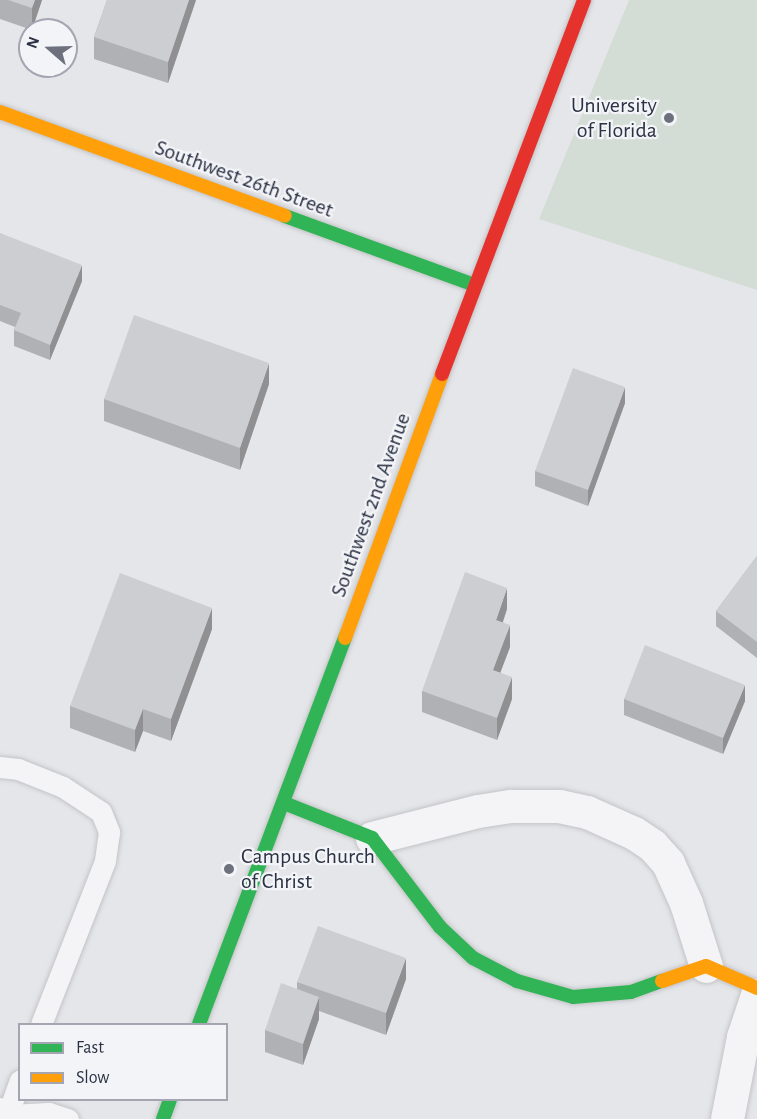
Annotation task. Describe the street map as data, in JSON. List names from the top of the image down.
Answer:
{
  "streets": {
    "main road": ["Southwest 26th Street", "Southwest 2nd Avenue"]
  },
  "crossings": [
    ["Southwest 26th Street", "Southwest 2nd Avenue"]
  ],
  "places": ["University of Florida", "Campus Church of Christ"],
  "legend": ["Fast", "Slow"],
  "north": "left"
}
